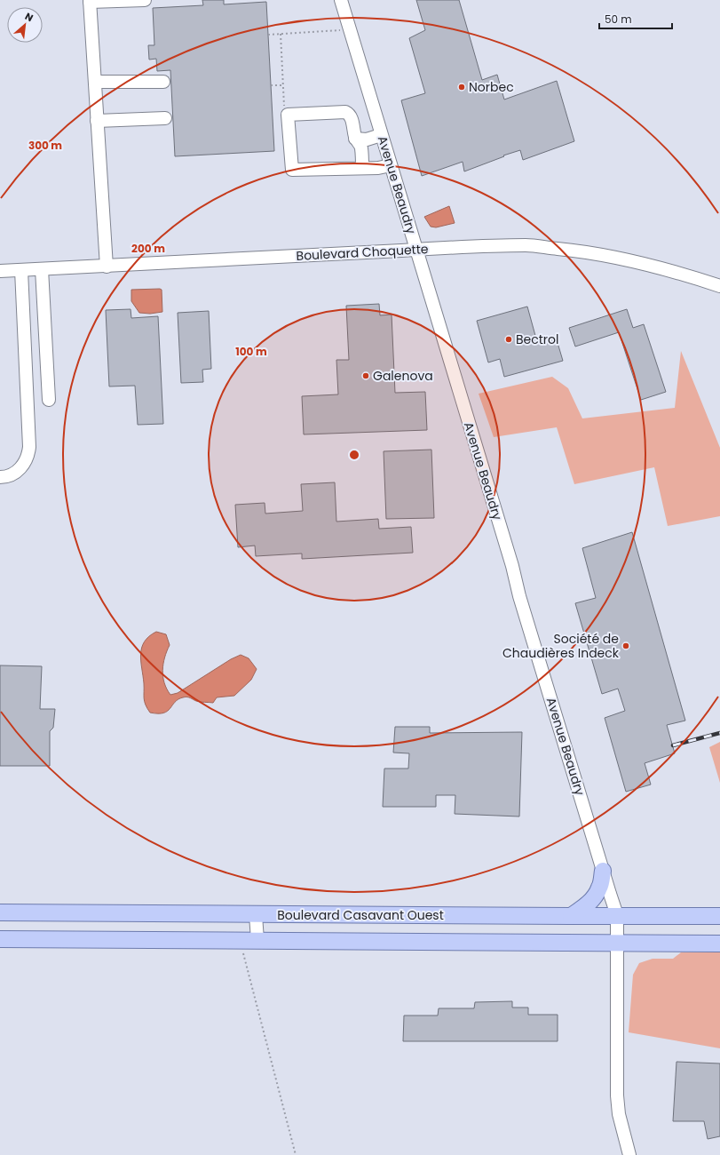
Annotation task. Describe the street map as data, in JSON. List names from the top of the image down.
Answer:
{
  "streets": {
    "main road": ["Boulevard Casavant Ouest"],
    "street": ["Avenue Beaudry", "Boulevard Choquette"]
  },
  "crossings": [
    ["Avenue Beaudry", "Boulevard Choquette"],
    ["Avenue Beaudry", "Boulevard Casavant Ouest"]
  ],
  "places": [
    "Norbec",
    "Bectrol",
    "Galenova",
    "Société de Chaudières Indeck"
  ],
  "scale_bar": "50 m",
  "north": "top right",
  "rings": ["300 m", "200 m", "100 m"]
}
